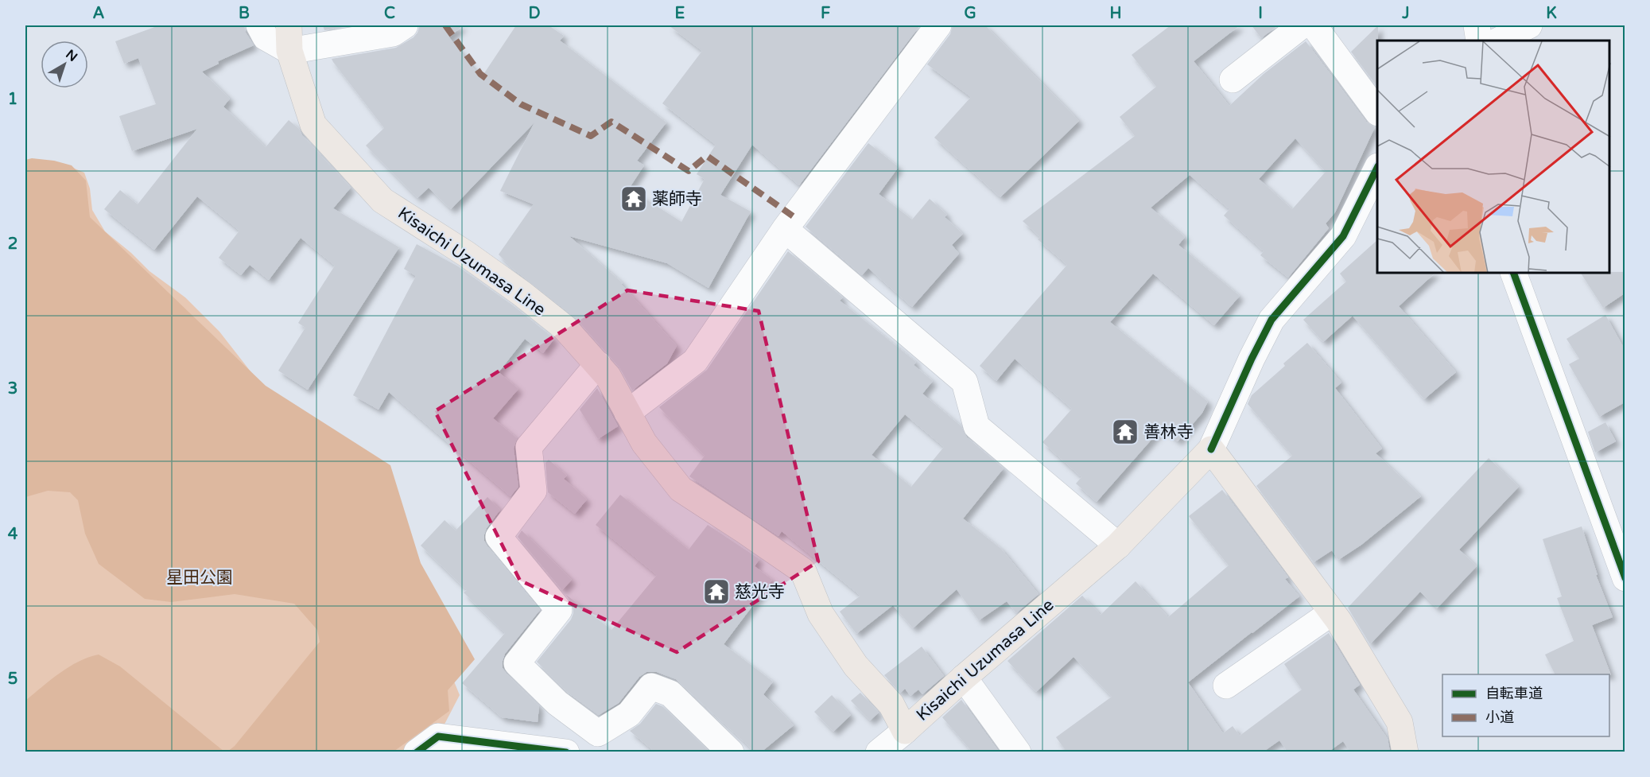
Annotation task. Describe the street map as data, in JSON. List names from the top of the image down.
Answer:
{
  "streets": {
    "main road": ["Kisaichi Uzumasa Line"]
  },
  "parks": ["星田公園"],
  "places": {
    "temple": ["薬師寺", "善林寺", "慈光寺"]
  },
  "legend": ["自転車道", "小道"],
  "north": "top right",
  "grid": {
    "columns": [
      "A",
      "B",
      "C",
      "D",
      "E",
      "F",
      "G",
      "H",
      "I",
      "J",
      "K"
    ],
    "rows": [
      "1",
      "2",
      "3",
      "4",
      "5"
    ]
  }
}
